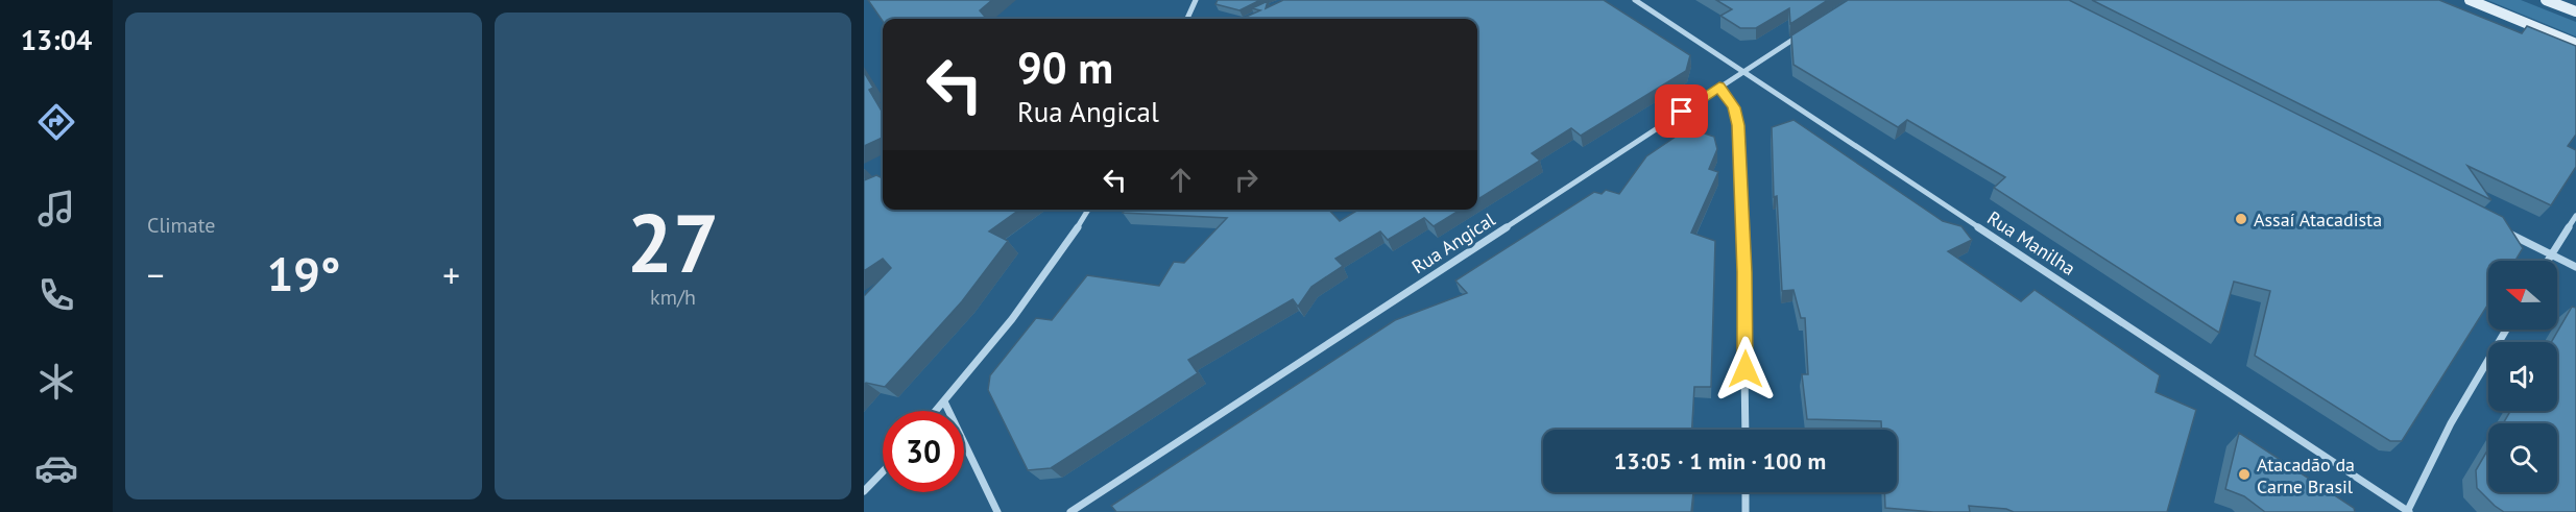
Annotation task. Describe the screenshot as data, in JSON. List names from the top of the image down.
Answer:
{
  "streets": {
    "street": ["Rua Angical", "Rua Manilha"]
  },
  "crossings": [
    ["Rua Angical", "Rua Manilha"]
  ],
  "places": ["Assaí Atacadista", "Atacadão da Carne Brasil"],
  "north": "left",
  "page": {
    "tabs": "13:04",
    "tile": [
      "Climate",
      ["27", "km/h"]
    ],
    "turn": ["90 m", "Rua Angical"],
    "heat": ["−", "19°", "+"],
    "limit": "30",
    "trip": "13:05 · 1 min · 100 m"
  }
}
